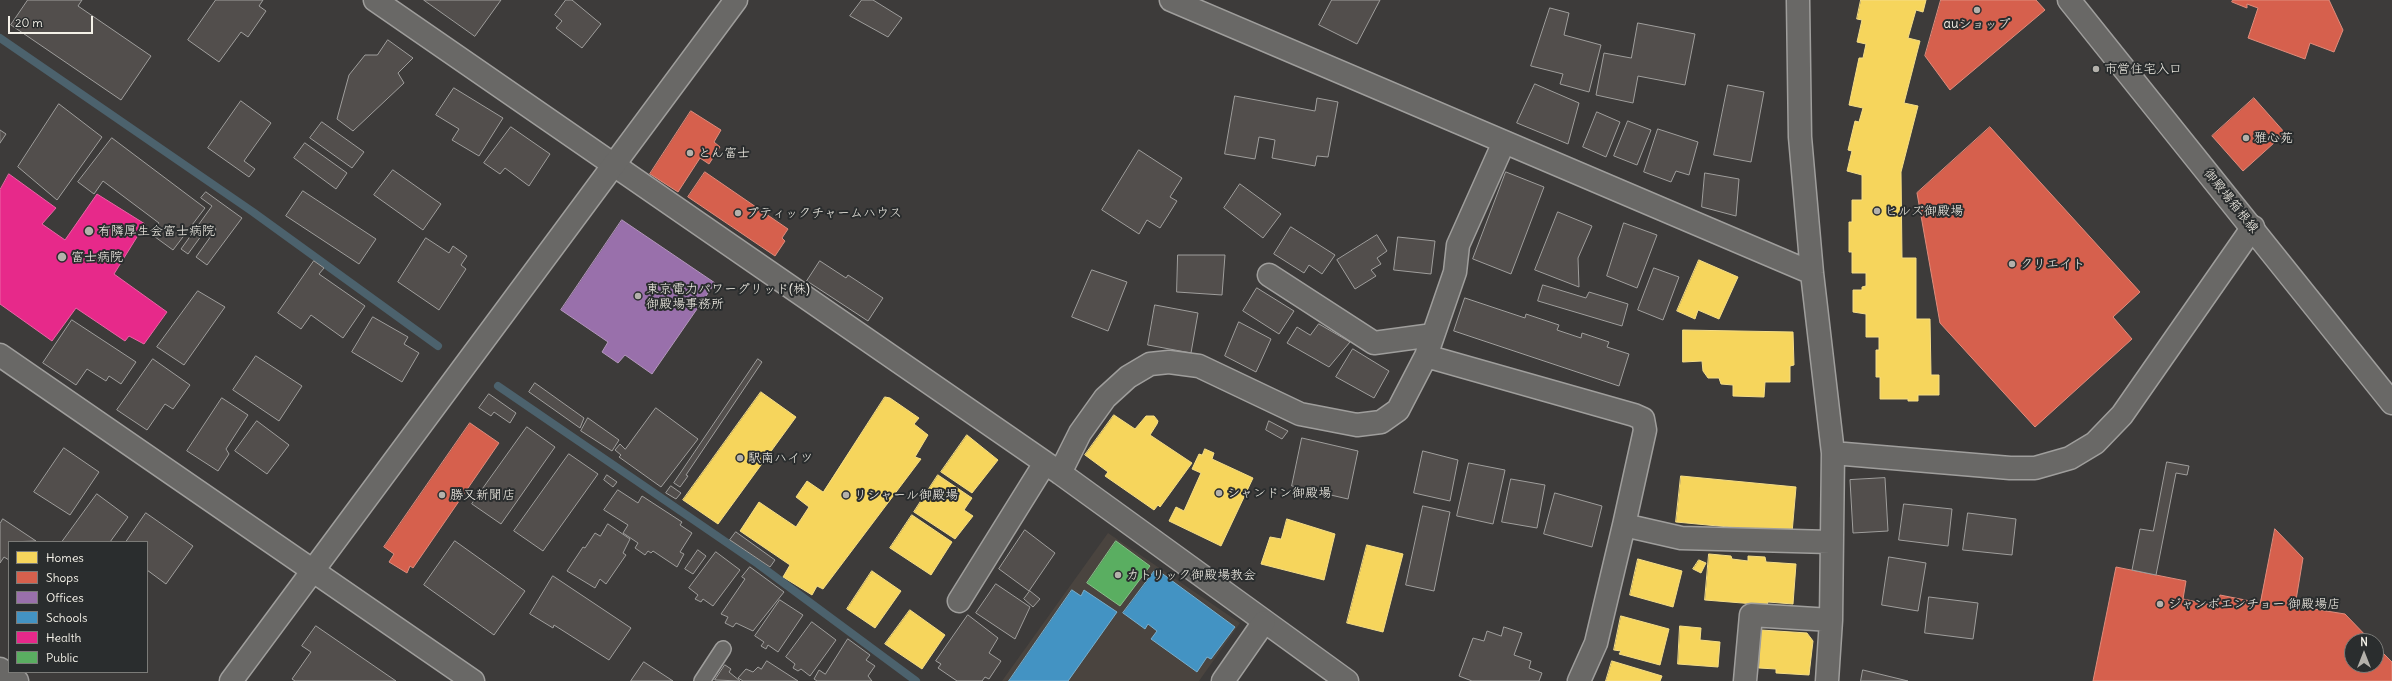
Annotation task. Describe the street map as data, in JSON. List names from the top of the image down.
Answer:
{
  "streets": {
    "street": ["御殿場箱根線"]
  },
  "places": [
    "auショップ",
    "市営住宅入口",
    "雅心苑",
    "とん富士",
    "ヒルズ御殿場",
    "ブティックチャームハウス",
    "有隣厚生会富士病院",
    "富士病院",
    "クリエイト",
    "東京電力パワーグリッド(株) 御殿場事務所",
    "駅南ハイツ",
    "シャンドン御殿場",
    "勝又新聞店",
    "リシャール御殿場",
    "カトリック御殿場教会",
    "ジャンボエンチョー 御殿場店"
  ],
  "legend": [
    "Homes",
    "Shops",
    "Offices",
    "Schools",
    "Health",
    "Public"
  ],
  "scale_bar": "20 m",
  "north": "top"
}
